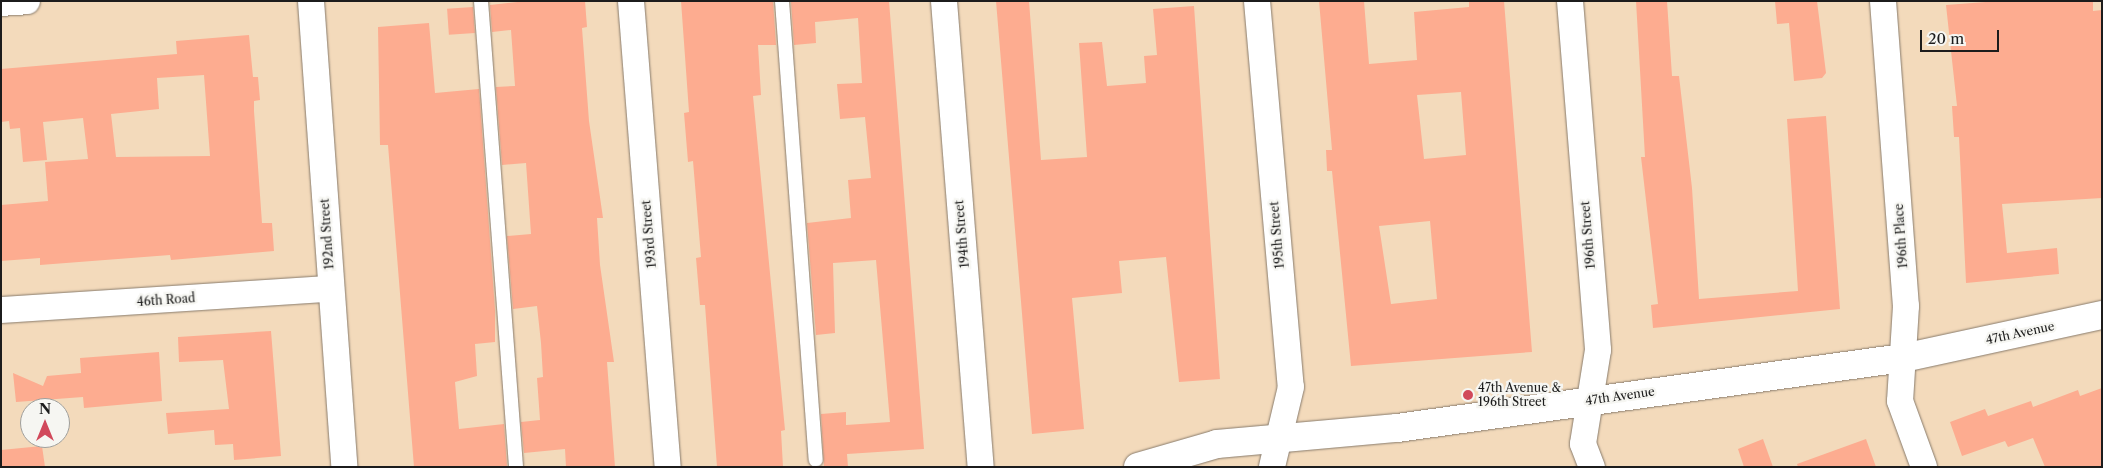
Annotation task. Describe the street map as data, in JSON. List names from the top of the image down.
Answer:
{
  "streets": {
    "street": [
      "192nd Street",
      "193rd Street",
      "194th Street",
      "195th Street",
      "196th Street",
      "196th Place",
      "46th Road",
      "47th Avenue"
    ]
  },
  "crossings": [
    ["192nd Street", "46th Road"],
    ["195th Street", "47th Avenue"],
    ["196th Street", "47th Avenue"],
    ["196th Place", "47th Avenue"]
  ],
  "places": ["47th Avenue & 196th Street"],
  "scale_bar": "20 m",
  "north": "top"
}
